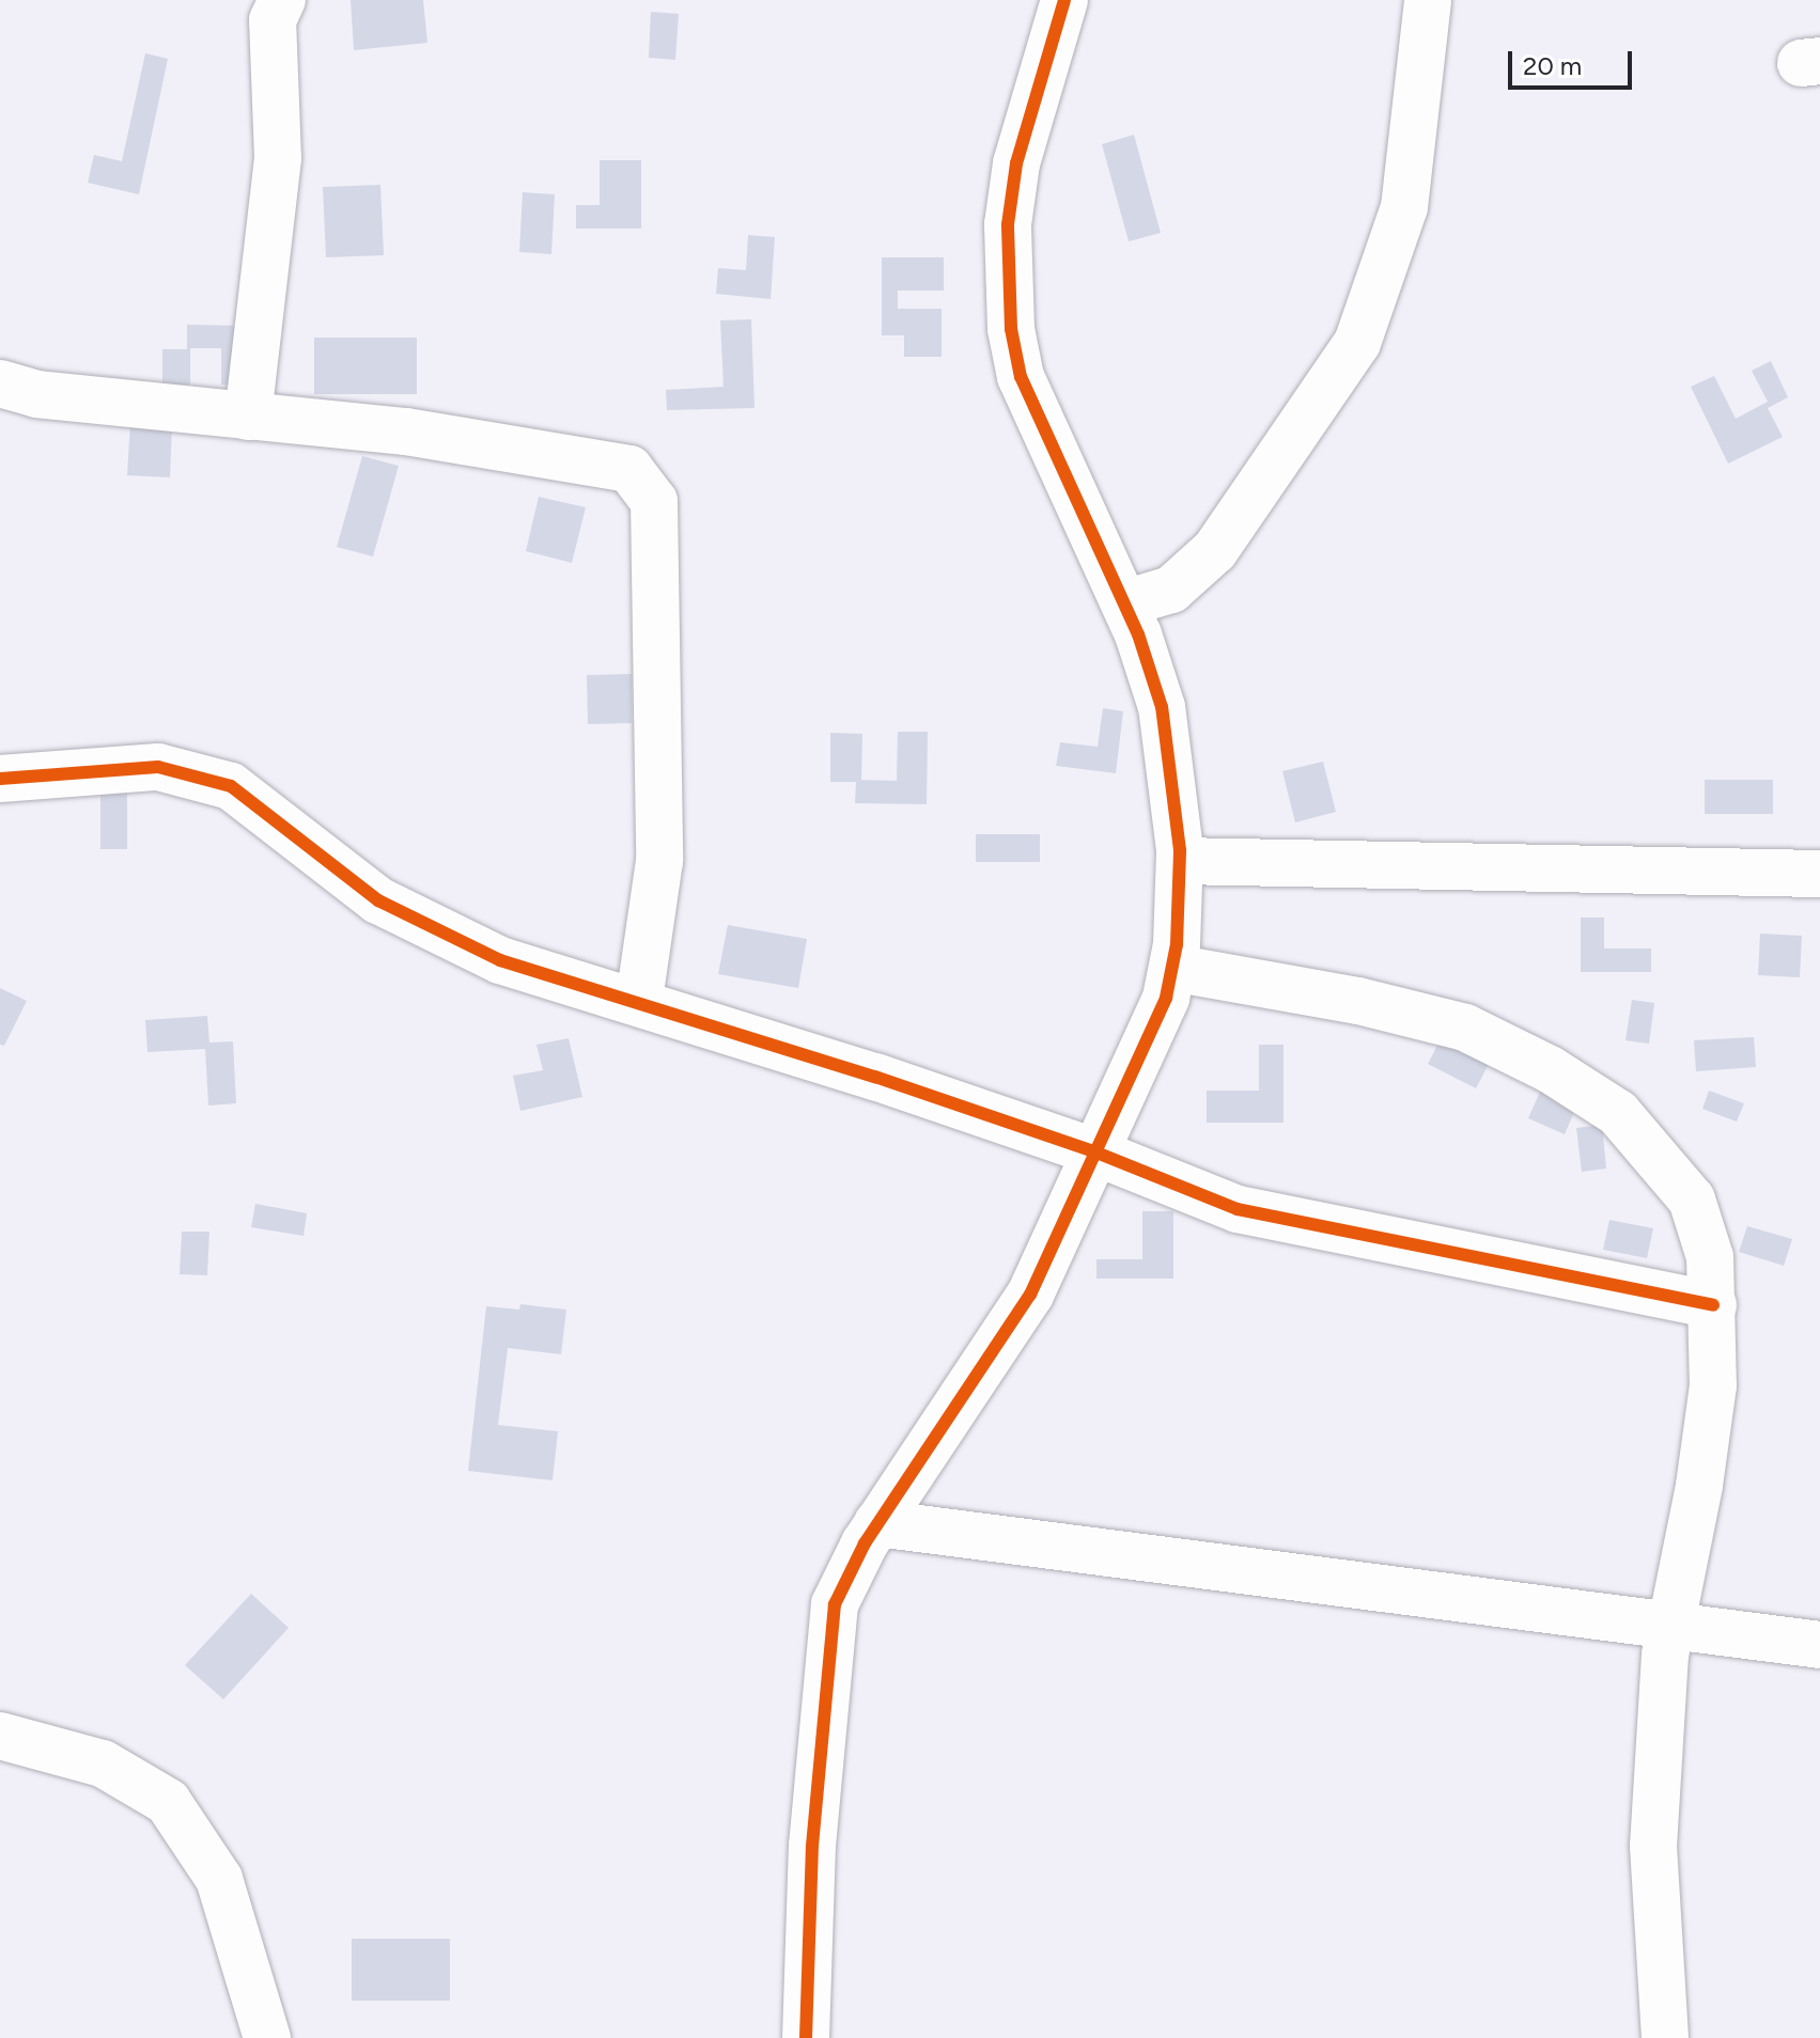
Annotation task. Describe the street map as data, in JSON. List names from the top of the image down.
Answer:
{
  "scale_bar": "20 m"
}
